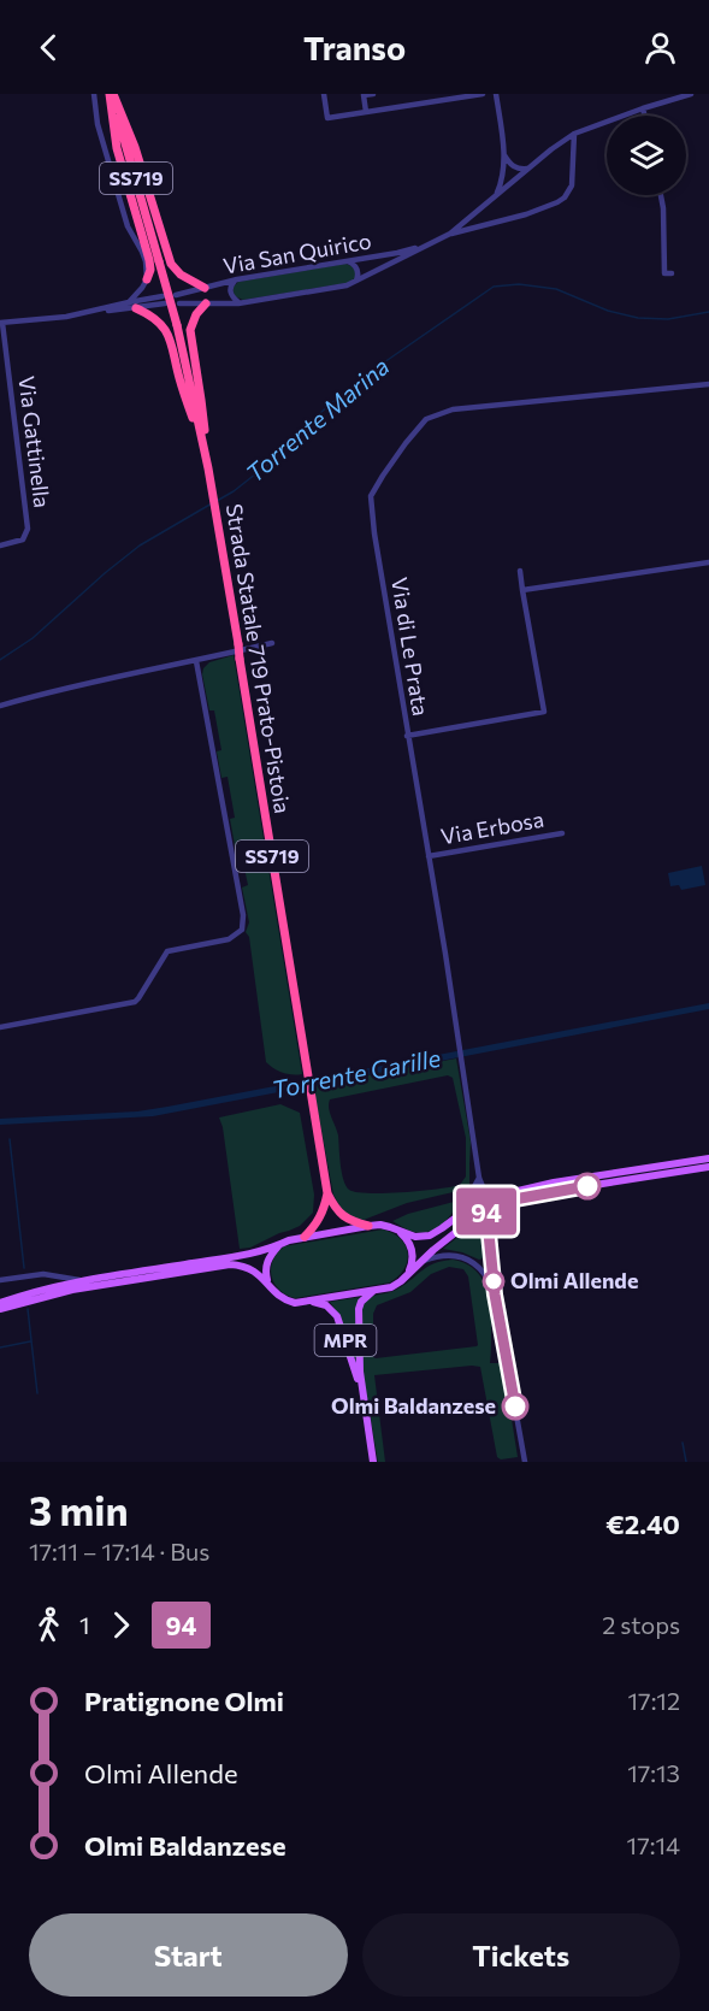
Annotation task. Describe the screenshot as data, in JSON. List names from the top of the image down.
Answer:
{
  "streets": {
    "highway": ["SS719", "Strada Statale 719 Prato-Pistoia"],
    "main road": ["MPR"],
    "street": [
      "Via San Quirico",
      "Via Gattinella",
      "Via di Le Prata",
      "Via Erbosa"
    ]
  },
  "crossings": [
    ["Via di Le Prata", "Via Erbosa"]
  ],
  "water": ["Torrente Marina", "Torrente Garille"],
  "places": ["Olmi Allende", "Olmi Baldanzese"],
  "lines": ["bus line 94"],
  "page": {
    "header": "Transo",
    "on_map": "94",
    "heading": ["3 min", "17:11 – 17:14 · Bus", "€2.40"],
    "legs": ["1", "94", "2 stops"],
    "list": [
      {
        "name": "Pratignone Olmi",
        "value": "17:12"
      },
      {
        "name": "Olmi Allende",
        "value": "17:13"
      },
      {
        "name": "Olmi Baldanzese",
        "value": "17:14"
      }
    ],
    "buttons": ["Start", "Tickets"]
  }
}
